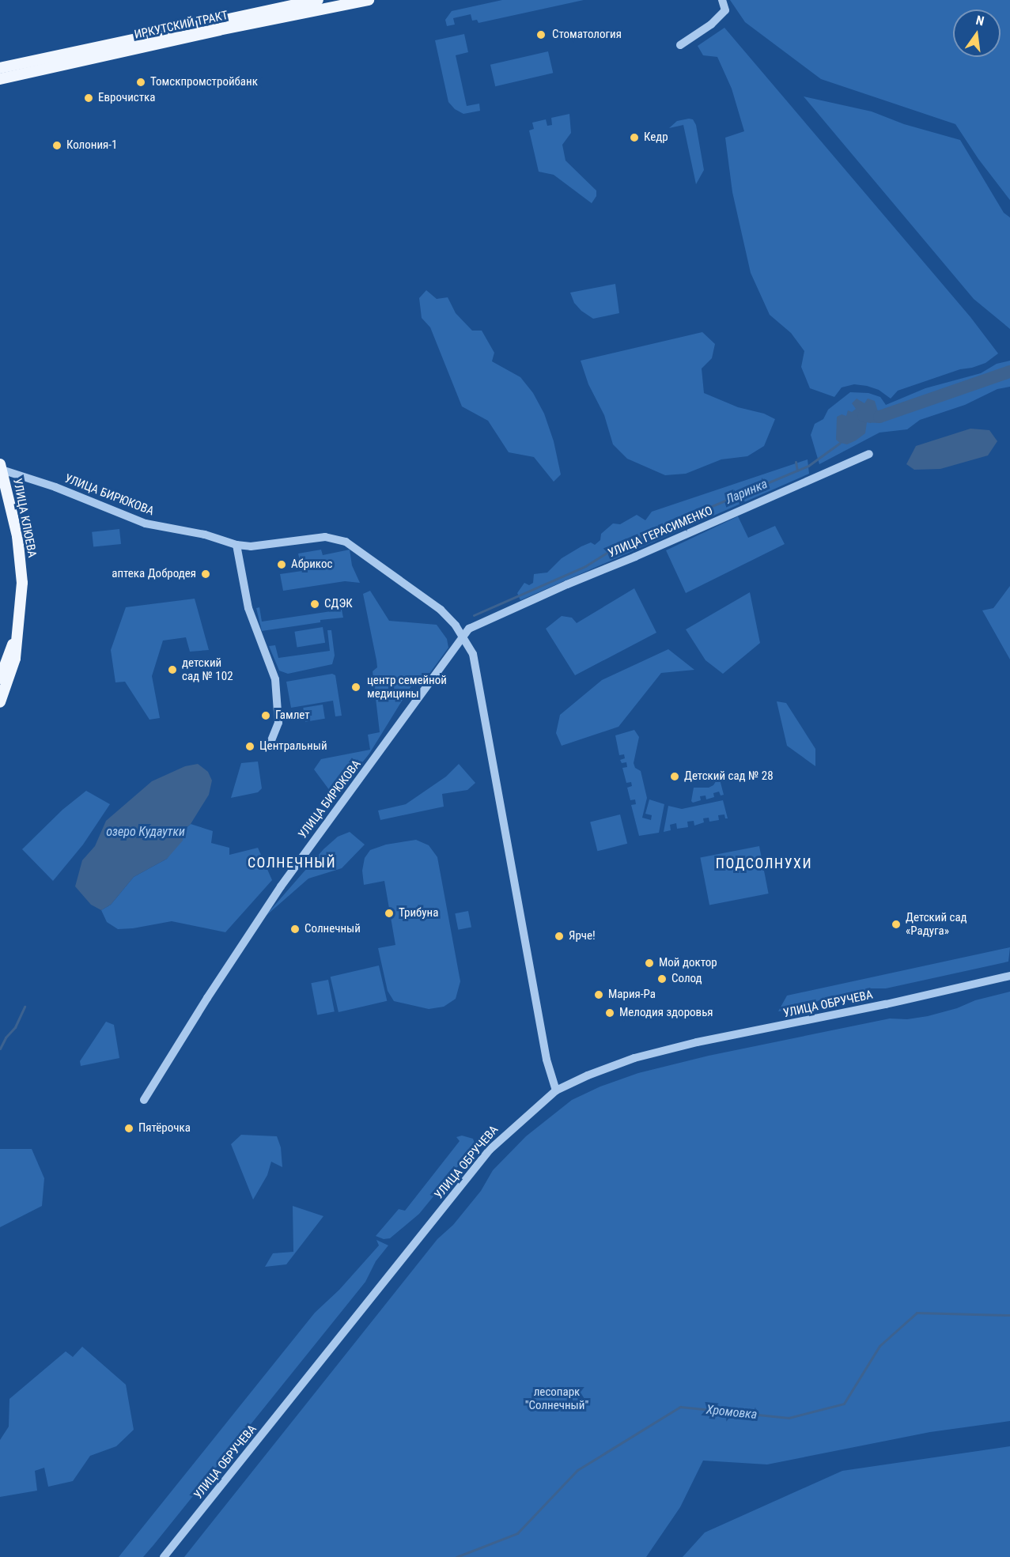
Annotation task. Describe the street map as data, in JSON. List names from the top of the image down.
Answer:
{
  "streets": {
    "main road": ["ИРКУТСКИЙ ТРАКТ", "УЛИЦА КЛЮЕВА"],
    "street": ["УЛИЦА БИРЮКОВА", "УЛИЦА ГЕРАСИМЕНКО", "УЛИЦА ОБРУЧЕВА"]
  },
  "crossings": [
    ["УЛИЦА БИРЮКОВА", "УЛИЦА КЛЮЕВА"],
    ["УЛИЦА БИРЮКОВА", "УЛИЦА ГЕРАСИМЕНКО"],
    ["УЛИЦА БИРЮКОВА", "УЛИЦА ОБРУЧЕВА"]
  ],
  "districts": ["СОЛНЕЧНЫЙ", "ПОДСОЛНУХИ"],
  "water": ["Ларинка", "озеро Кудаутки", "Хромовка"],
  "parks": ["лесопарк \"Солнечный\""],
  "places": [
    "Стоматология",
    "Томскпромстройбанк",
    "Еврочистка",
    "Кедр",
    "Колония-1",
    "Абрикос",
    "аптека Добродея",
    "СДЭК",
    "детский сад № 102",
    "центр семейной медицины",
    "Гамлет",
    "Центральный",
    "Детский сад № 28",
    "Трибуна",
    "Детский сад «Радуга»",
    "Солнечный",
    "Ярче!",
    "Мой доктор",
    "Солод",
    "Мария-Ра",
    "Мелодия здоровья",
    "Пятёрочка"
  ],
  "north": "top"
}
